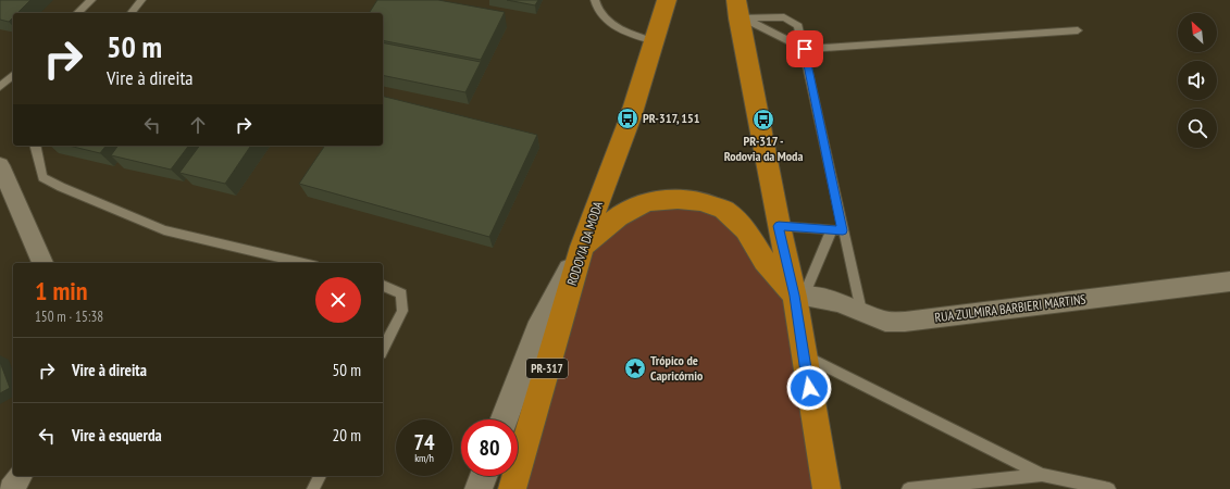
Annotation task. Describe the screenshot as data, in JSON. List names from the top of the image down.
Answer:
{
  "streets": {
    "highway": ["RODOVIA DA MODA", "PR-317"],
    "street": ["RUA ZULMIRA BARBIERI MARTINS"]
  },
  "places": {
    "bus stop": ["PR-317, 151", "PR-317 - Rodovia da Moda"],
    "place": ["Trópico de Capricórnio"]
  },
  "north": "top left",
  "page": {
    "turn": ["50 m", "Vire à direita"],
    "heading": ["1 min", "150 m · 15:38"],
    "list": [
      {
        "name": "Vire à direita",
        "value": "50 m"
      },
      {
        "name": "Vire à esquerda",
        "value": "20 m"
      }
    ],
    "speed": "74 km/h",
    "limit": "80"
  }
}
